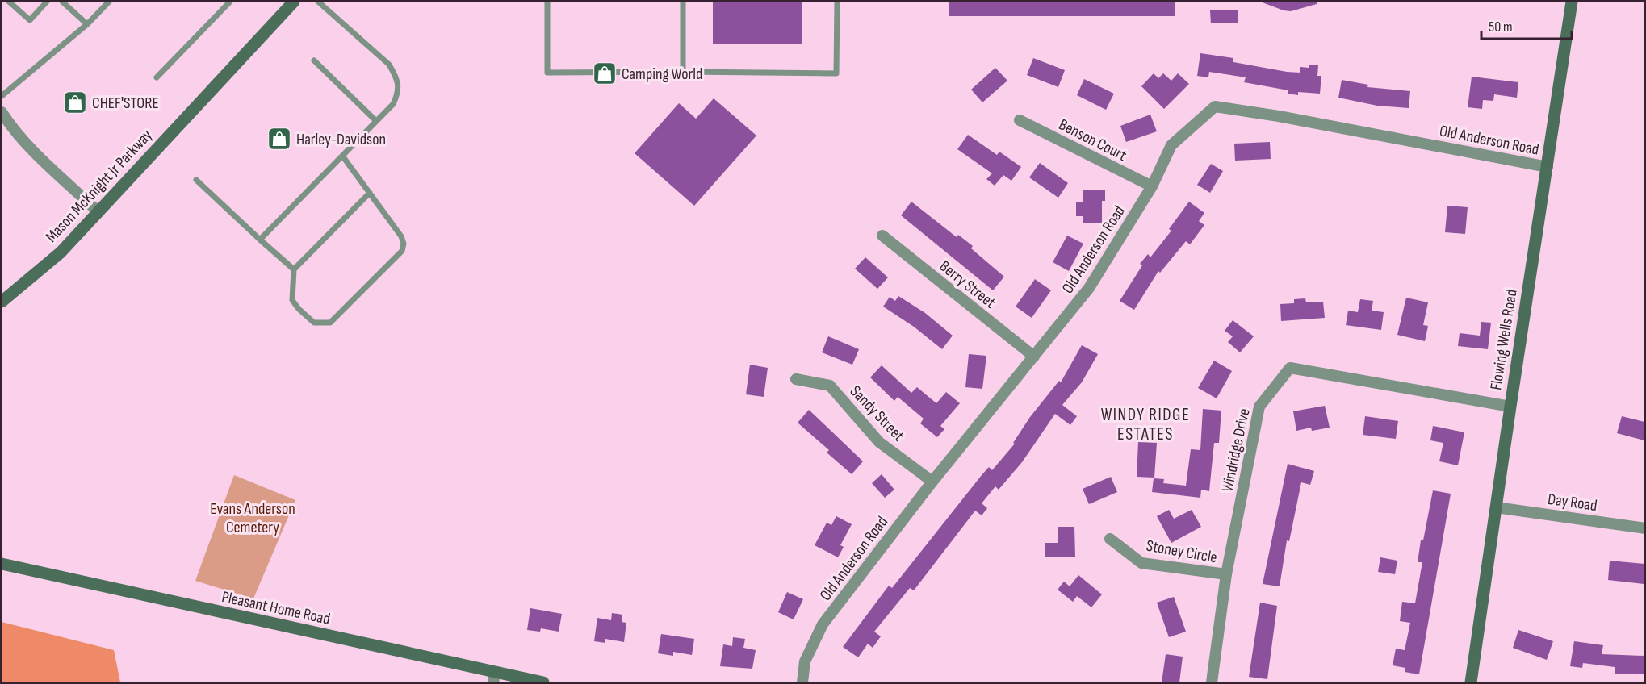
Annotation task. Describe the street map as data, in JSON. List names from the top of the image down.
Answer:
{
  "streets": {
    "main road": ["Mason McKnight Jr Parkway", "Flowing Wells Road", "Pleasant Home Road"],
    "street": [
      "Benson Court",
      "Old Anderson Road",
      "Berry Street",
      "Sandy Street",
      "Windridge Drive",
      "Day Road",
      "Stoney Circle"
    ]
  },
  "crossings": [
    ["Benson Court", "Old Anderson Road"],
    ["Old Anderson Road", "Berry Street"],
    ["Old Anderson Road", "Flowing Wells Road"],
    ["Old Anderson Road", "Sandy Street"],
    ["Flowing Wells Road", "Windridge Drive"],
    ["Flowing Wells Road", "Day Road"],
    ["Windridge Drive", "Stoney Circle"]
  ],
  "districts": ["WINDY RIDGE ESTATES"],
  "parks": ["Evans Anderson Cemetery"],
  "places": {
    "shop": ["Camping World", "CHEF'STORE", "Harley-Davidson"]
  },
  "scale_bar": "50 m"
}
